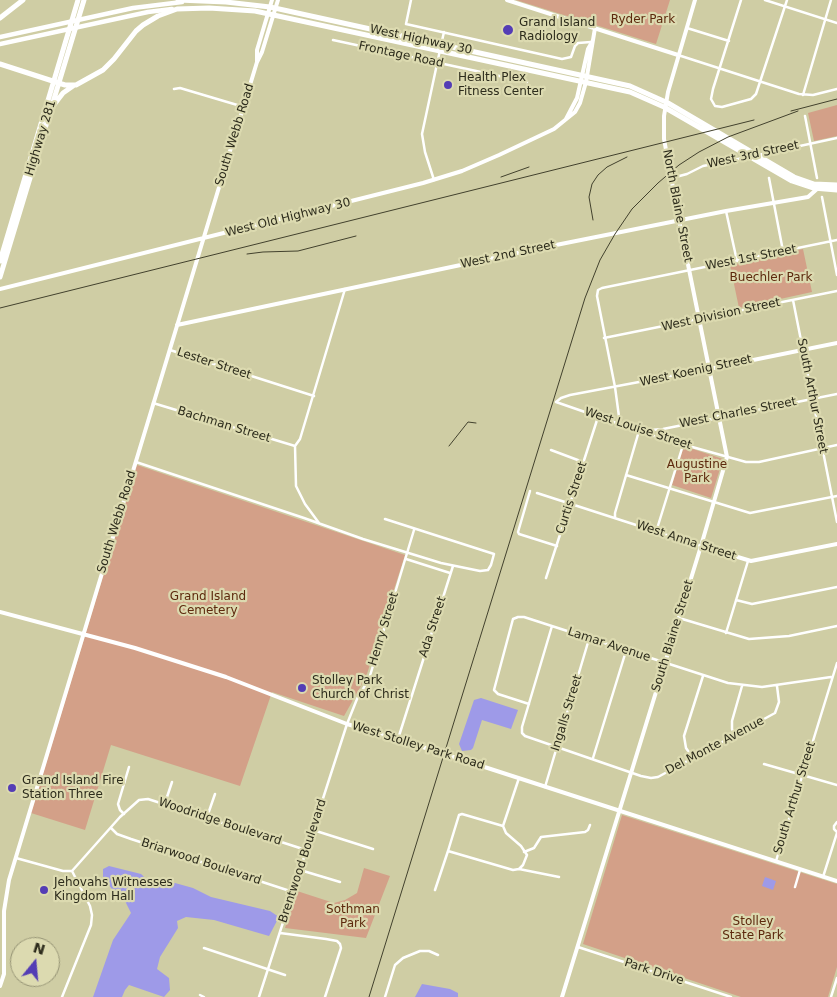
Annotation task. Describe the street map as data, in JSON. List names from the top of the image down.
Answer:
{
  "streets": {
    "highway": ["West Highway 30", "Highway 281", "West 2nd Street"],
    "street": [
      "Frontage Road",
      "South Webb Road",
      "West 3rd Street",
      "North Blaine Street",
      "West Old Highway 30",
      "West 1st Street",
      "West Division Street",
      "Lester Street",
      "West Koenig Street",
      "South Arthur Street",
      "West Charles Street",
      "Bachman Street",
      "West Louise Street",
      "Curtis Street",
      "West Anna Street",
      "Ada Street",
      "Henry Street",
      "South Blaine Street",
      "Lamar Avenue",
      "Ingalls Street",
      "West Stolley Park Road",
      "Del Monte Avenue",
      "Woodridge Boulevard",
      "Brentwood Boulevard",
      "Briarwood Boulevard",
      "Park Drive"
    ]
  },
  "crossings": [
    ["West Highway 30", "South Webb Road"],
    ["West Highway 30", "West Old Highway 30"],
    ["West Highway 30", "West 2nd Street"],
    ["South Webb Road", "West Old Highway 30"],
    ["South Webb Road", "West 2nd Street"],
    ["South Webb Road", "Lester Street"],
    ["South Webb Road", "Bachman Street"],
    ["South Webb Road", "West Stolley Park Road"],
    ["West 3rd Street", "North Blaine Street"],
    ["North Blaine Street", "West 2nd Street"],
    ["North Blaine Street", "West 1st Street"],
    ["North Blaine Street", "South Blaine Street"],
    ["West 1st Street", "West Division Street"],
    ["West 1st Street", "South Blaine Street"],
    ["West Division Street", "South Arthur Street"],
    ["West Division Street", "South Blaine Street"],
    ["West Koenig Street", "South Arthur Street"],
    ["West Koenig Street", "West Louise Street"],
    ["West Koenig Street", "South Blaine Street"],
    ["South Arthur Street", "West Charles Street"],
    ["South Arthur Street", "West Louise Street"],
    ["South Arthur Street", "Lamar Avenue"],
    ["South Arthur Street", "West Stolley Park Road"],
    ["West Charles Street", "West Louise Street"],
    ["West Charles Street", "South Blaine Street"],
    ["West Louise Street", "Curtis Street"],
    ["West Louise Street", "South Blaine Street"],
    ["Curtis Street", "West Anna Street"],
    ["West Anna Street", "South Blaine Street"],
    ["Ada Street", "West Stolley Park Road"],
    ["Henry Street", "West Stolley Park Road"],
    ["Henry Street", "Brentwood Boulevard"],
    ["South Blaine Street", "Lamar Avenue"],
    ["South Blaine Street", "West Stolley Park Road"],
    ["South Blaine Street", "Del Monte Avenue"],
    ["South Blaine Street", "Park Drive"],
    ["Lamar Avenue", "Ingalls Street"],
    ["Lamar Avenue", "Del Monte Avenue"],
    ["Ingalls Street", "West Stolley Park Road"],
    ["Ingalls Street", "Del Monte Avenue"],
    ["West Stolley Park Road", "Brentwood Boulevard"],
    ["Woodridge Boulevard", "Brentwood Boulevard"],
    ["Woodridge Boulevard", "Briarwood Boulevard"],
    ["Brentwood Boulevard", "Briarwood Boulevard"]
  ],
  "parks": [
    "Ryder Park",
    "Buechler Park",
    "Augustine Park",
    "Grand Island Cemetery",
    "Sothman Park",
    "Stolley State Park"
  ],
  "places": [
    "Grand Island Radiology",
    "Health Plex Fitness Center",
    "Stolley Park Church of Christ",
    "Grand Island Fire Station Three",
    "Jehovahs Witnesses Kingdom Hall"
  ],
  "north": "top"
}
